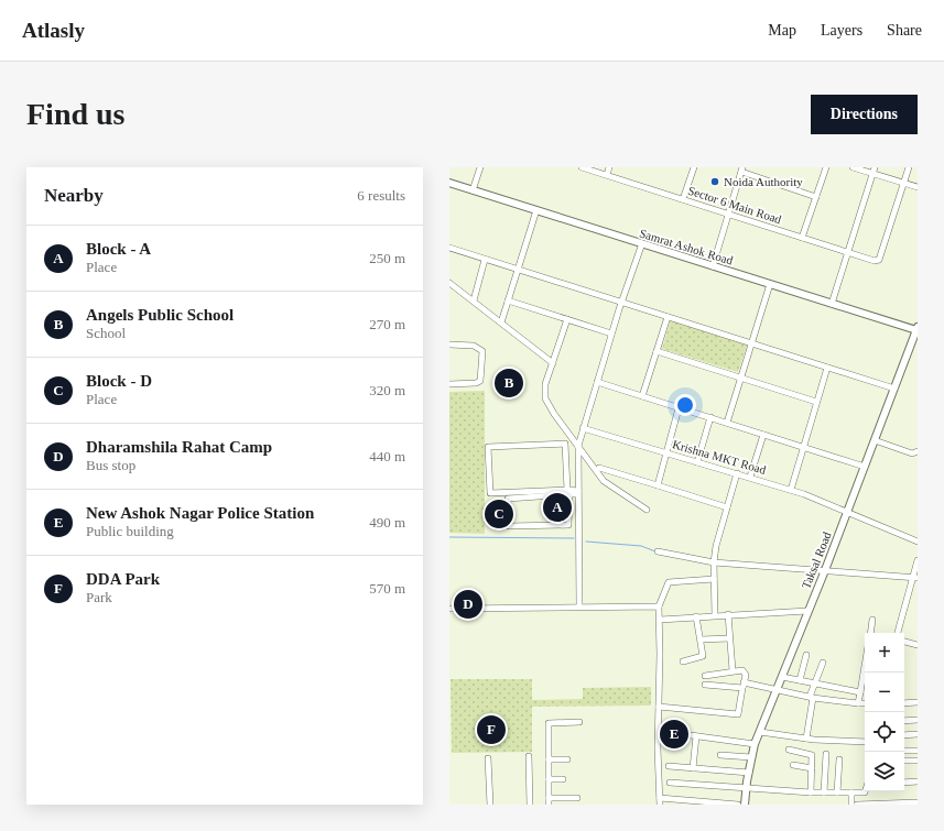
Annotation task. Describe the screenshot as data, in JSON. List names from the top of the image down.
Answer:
{
  "streets": {
    "street": [
      "Sector 6 Main Road",
      "Samrat Ashok Road",
      "Krishna MKT Road",
      "Taksal Road"
    ]
  },
  "crossings": [
    ["Samrat Ashok Road", "Taksal Road"],
    ["Krishna MKT Road", "Taksal Road"]
  ],
  "places": ["Noida Authority"],
  "page": {
    "header": "Atlasly",
    "nav": ["Map", "Layers", "Share"],
    "buttons": "Directions",
    "title": "Find us",
    "heading": ["Nearby", "6 results"],
    "list": [
      {
        "mark": "A",
        "name": "Block - A",
        "note": "Place",
        "value": "250 m"
      },
      {
        "mark": "B",
        "name": "Angels Public School",
        "note": "School",
        "value": "270 m"
      },
      {
        "mark": "C",
        "name": "Block - D",
        "note": "Place",
        "value": "320 m"
      },
      {
        "mark": "D",
        "name": "Dharamshila Rahat Camp",
        "note": "Bus stop",
        "value": "440 m"
      },
      {
        "mark": "E",
        "name": "New Ashok Nagar Police Station",
        "note": "Public building",
        "value": "490 m"
      },
      {
        "mark": "F",
        "name": "DDA Park",
        "note": "Park",
        "value": "570 m"
      }
    ],
    "pins": [
      "B",
      "A",
      "C",
      "D",
      "F",
      "E"
    ],
    "map_buttons": ["+", "−"]
  }
}
